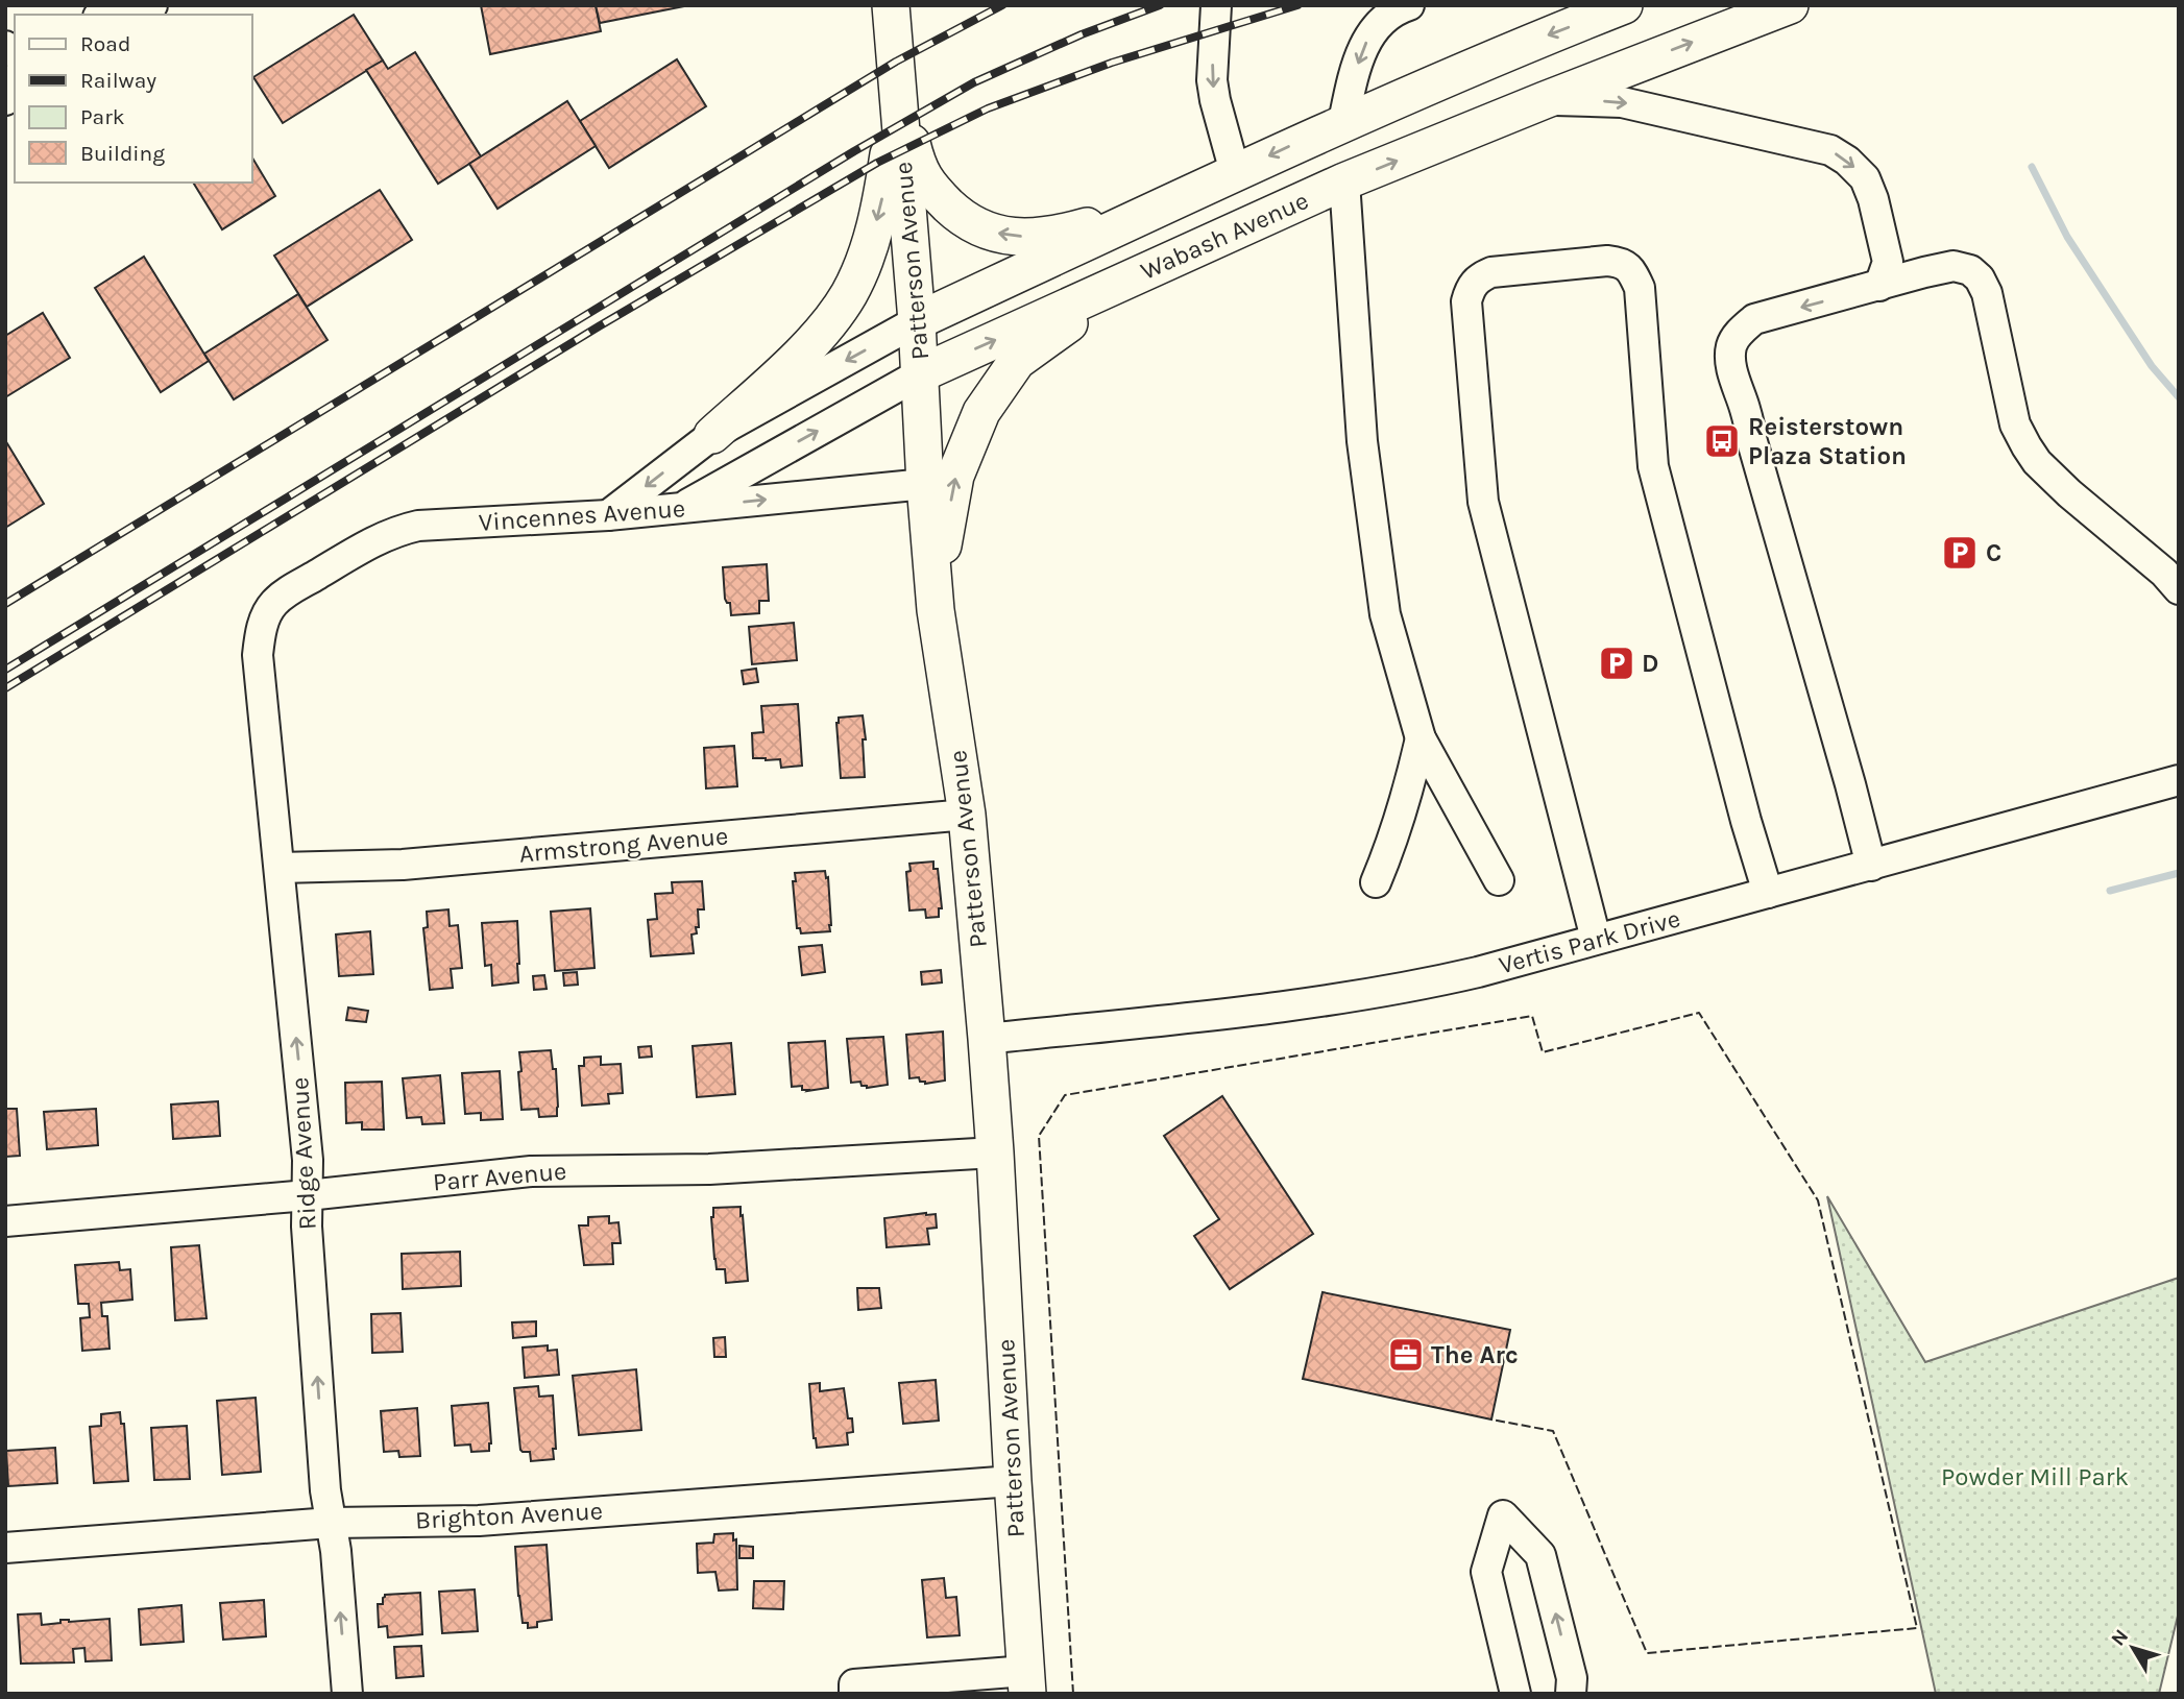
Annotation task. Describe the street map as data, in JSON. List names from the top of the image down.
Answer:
{
  "streets": {
    "main road": ["Wabash Avenue", "Patterson Avenue"],
    "street": [
      "Vincennes Avenue",
      "Armstrong Avenue",
      "Vertis Park Drive",
      "Ridge Avenue",
      "Parr Avenue",
      "Brighton Avenue"
    ]
  },
  "crossings": [
    ["Wabash Avenue", "Patterson Avenue"],
    ["Wabash Avenue", "Vincennes Avenue"],
    ["Patterson Avenue", "Vincennes Avenue"],
    ["Patterson Avenue", "Armstrong Avenue"],
    ["Patterson Avenue", "Vertis Park Drive"],
    ["Patterson Avenue", "Parr Avenue"],
    ["Patterson Avenue", "Brighton Avenue"],
    ["Vincennes Avenue", "Ridge Avenue"],
    ["Armstrong Avenue", "Ridge Avenue"],
    ["Ridge Avenue", "Parr Avenue"],
    ["Ridge Avenue", "Brighton Avenue"]
  ],
  "one_way": ["Vincennes Avenue", "Ridge Avenue"],
  "parks": ["Powder Mill Park"],
  "places": {
    "bus stop": ["Reisterstown Plaza Station"],
    "parking": ["C", "D"],
    "office": ["The Arc"]
  },
  "legend": [
    "Road",
    "Railway",
    "Park",
    "Building"
  ],
  "north": "top left"
}
